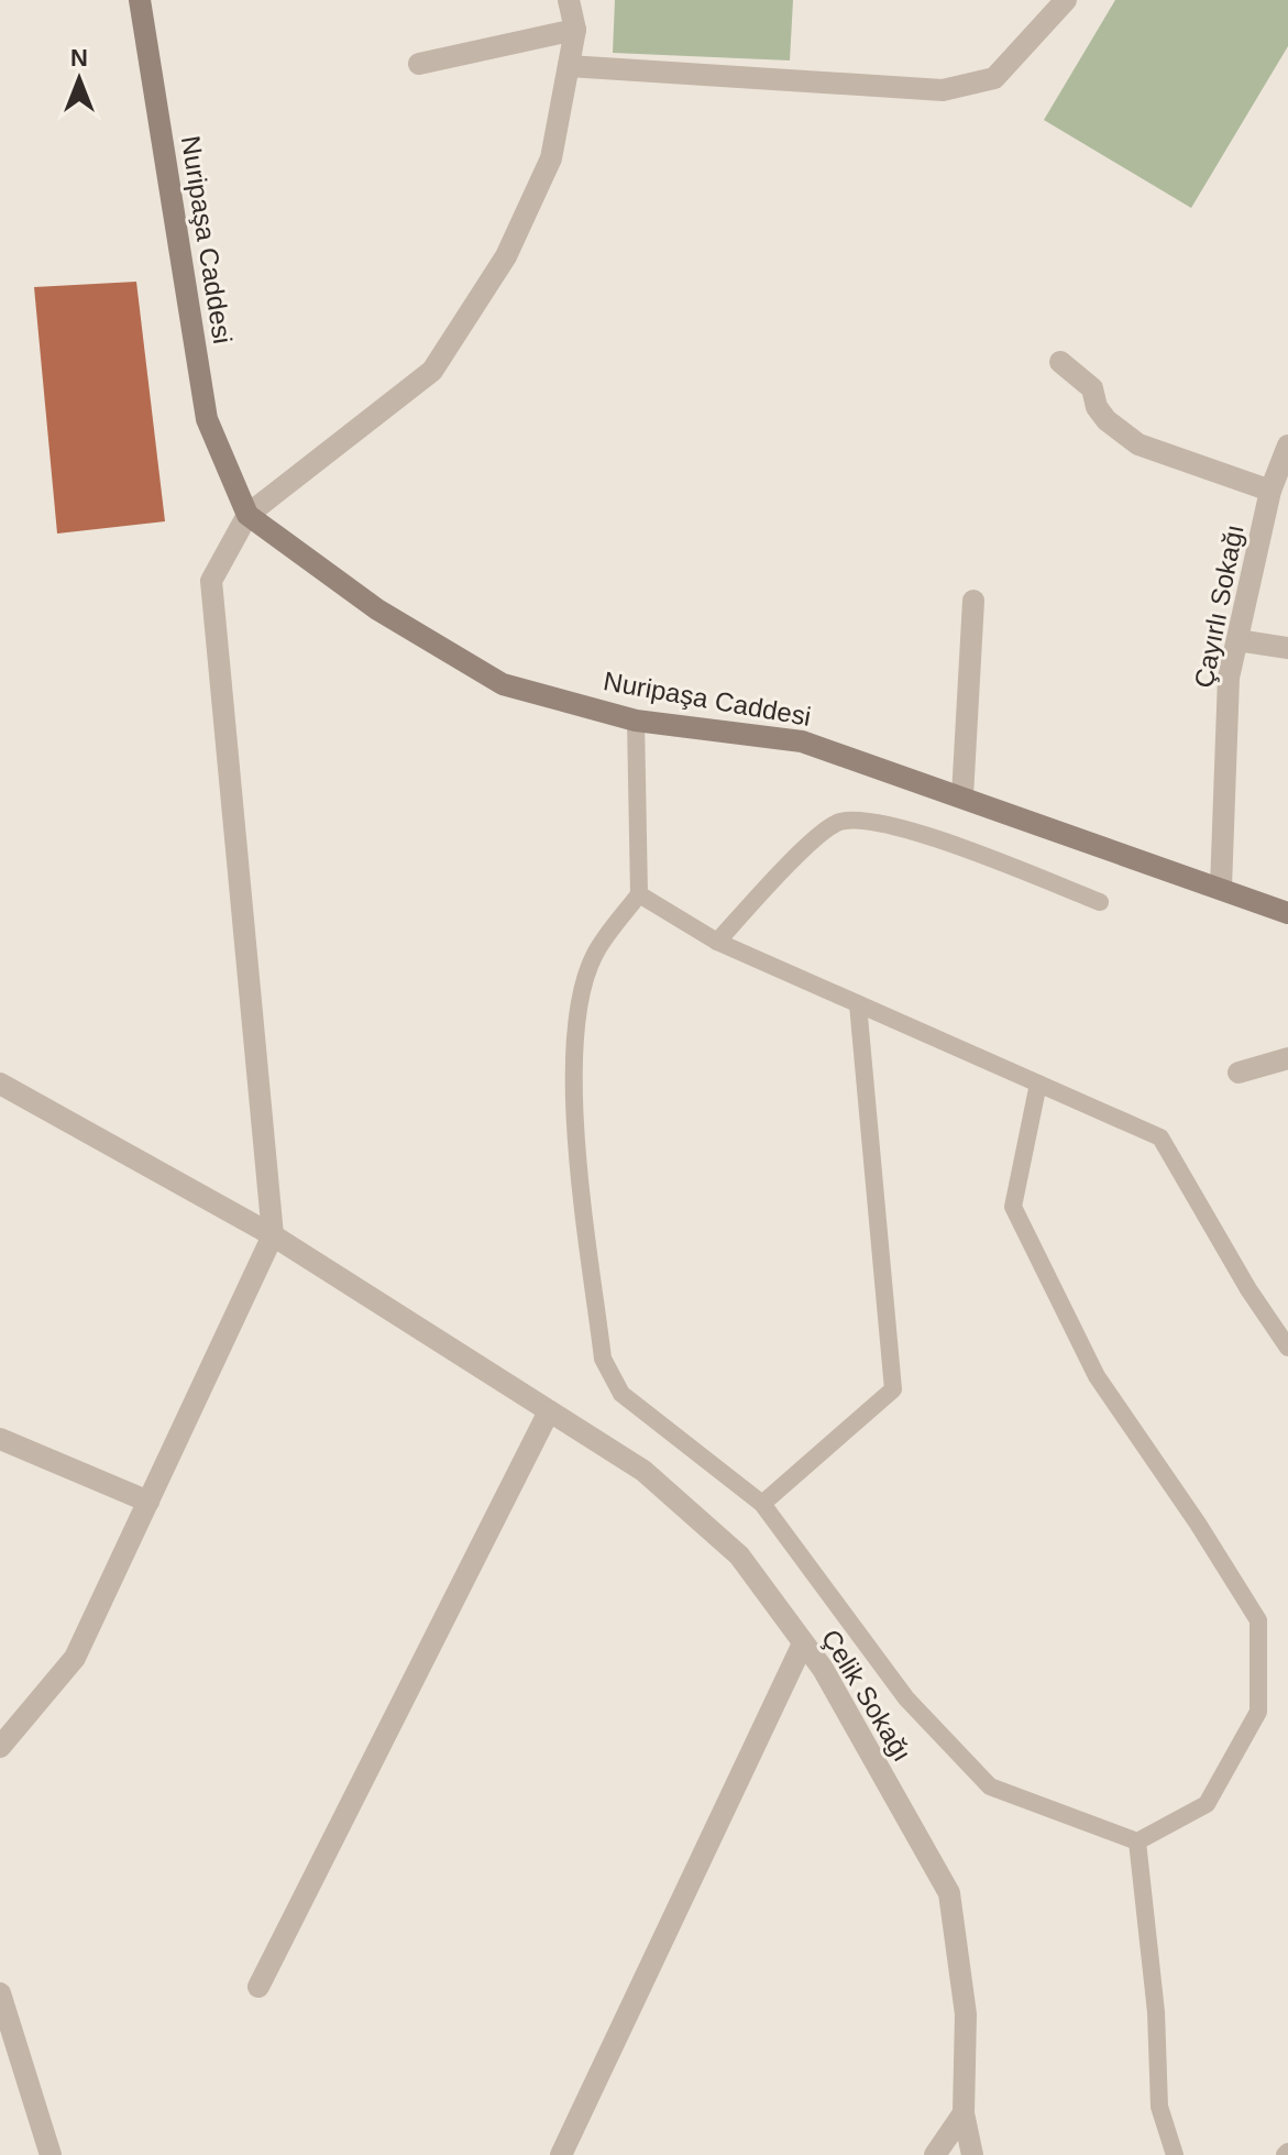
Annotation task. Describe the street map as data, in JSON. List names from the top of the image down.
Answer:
{
  "streets": {
    "street": ["Nuripaşa Caddesi", "Çayırlı Sokağı", "Çelik Sokağı"]
  },
  "crossings": [
    ["Nuripaşa Caddesi", "Çayırlı Sokağı"]
  ],
  "north": "top"
}
